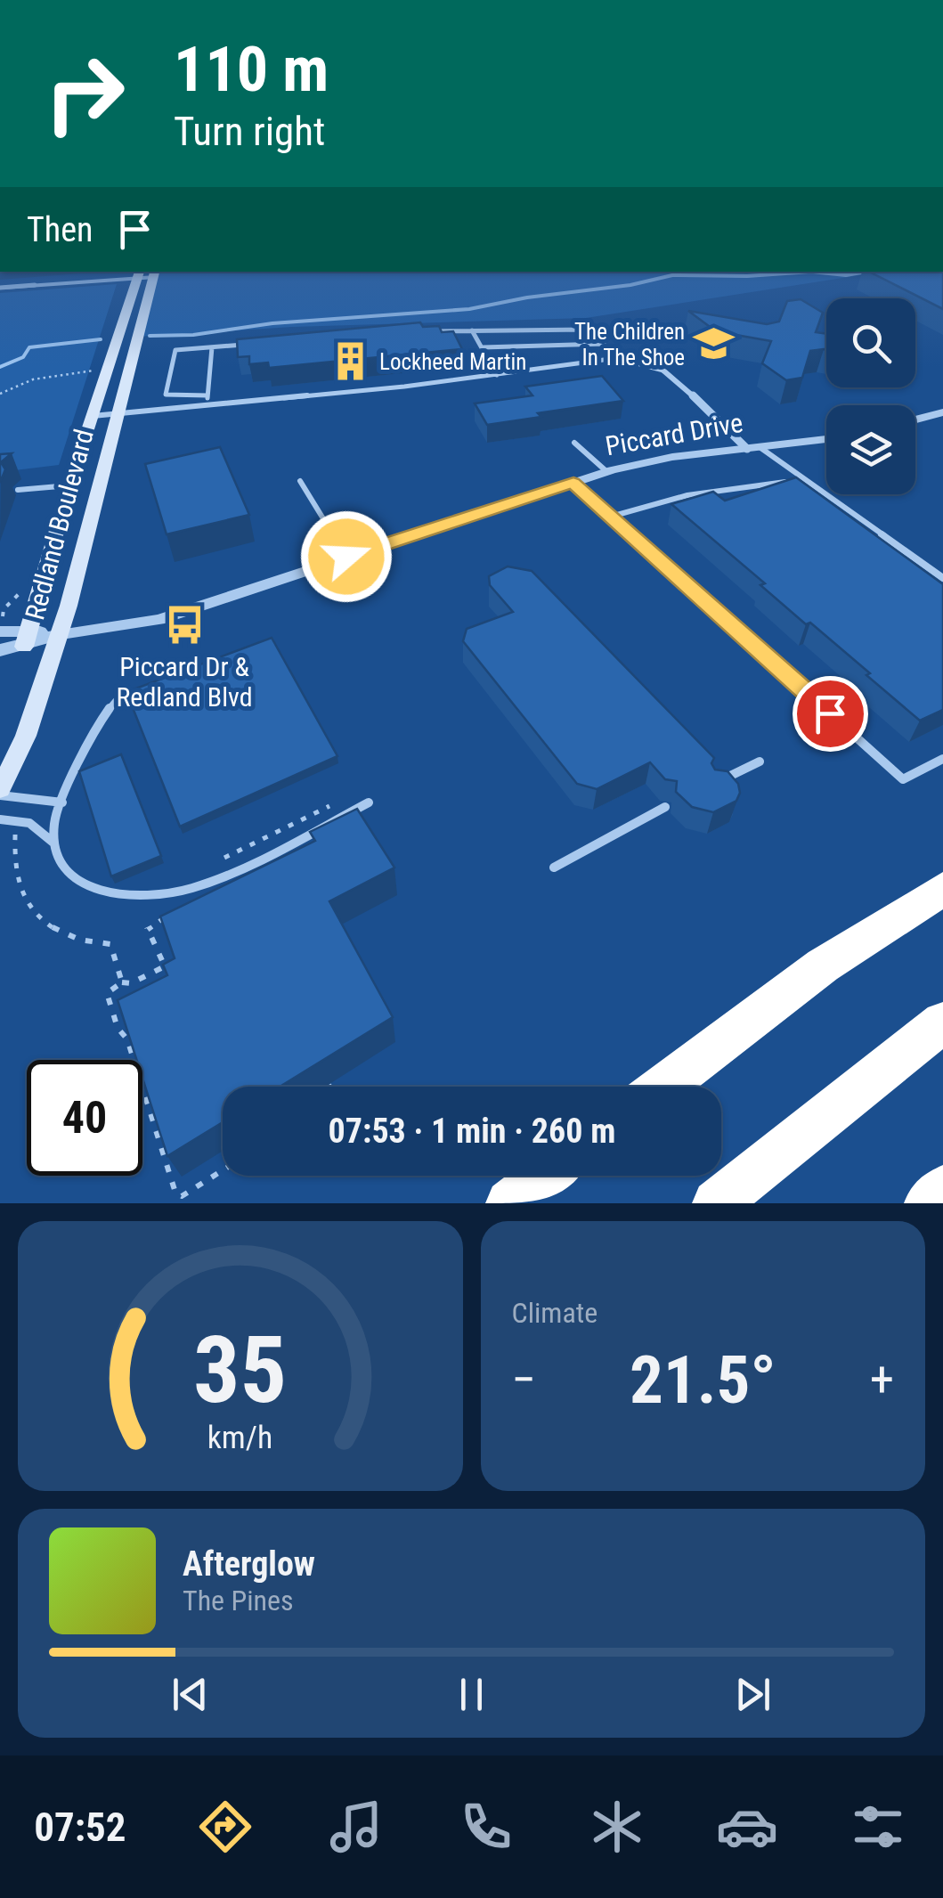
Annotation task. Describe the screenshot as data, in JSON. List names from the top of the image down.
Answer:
{
  "streets": {
    "main road": ["Redland Boulevard"],
    "street": ["Piccard Drive"]
  },
  "crossings": [
    ["Piccard Drive", "Redland Boulevard"]
  ],
  "places": {
    "school or university": ["The Children In The Shoe"],
    "building": ["Lockheed Martin"],
    "bus stop": ["Piccard Dr & Redland Blvd"]
  },
  "page": {
    "turn": ["110 m", "Turn right"],
    "then": "Then",
    "limit": "40",
    "trip": "07:53 · 1 min · 260 m",
    "tile": "Climate",
    "heat": ["−", "21.5°", "+"],
    "song": ["Afterglow", "The Pines"],
    "tabs": "07:52",
    "gauge": ["35", "km/h"]
  }
}
